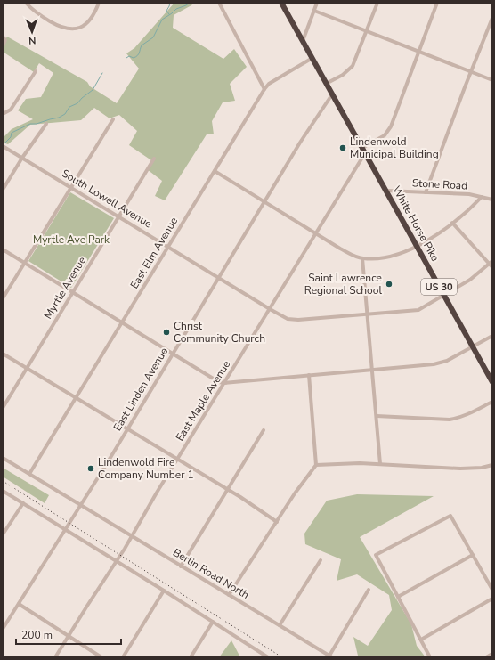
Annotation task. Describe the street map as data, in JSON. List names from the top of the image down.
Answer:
{
  "streets": {
    "highway": ["White Horse Pike", "US 30"],
    "street": [
      "Stone Road",
      "South Lowell Avenue",
      "East Elm Avenue",
      "Myrtle Avenue",
      "East Linden Avenue",
      "East Maple Avenue",
      "Berlin Road North"
    ]
  },
  "crossings": [
    ["Stone Road", "White Horse Pike"],
    ["South Lowell Avenue", "East Elm Avenue"],
    ["South Lowell Avenue", "Myrtle Avenue"],
    ["South Lowell Avenue", "East Linden Avenue"],
    ["South Lowell Avenue", "East Maple Avenue"],
    ["White Horse Pike", "US 30"],
    ["White Horse Pike", "East Linden Avenue"],
    ["White Horse Pike", "East Maple Avenue"],
    ["East Elm Avenue", "US 30"],
    ["East Elm Avenue", "Berlin Road North"],
    ["US 30", "East Linden Avenue"],
    ["East Linden Avenue", "Berlin Road North"],
    ["East Maple Avenue", "Berlin Road North"]
  ],
  "parks": ["Myrtle Ave Park"],
  "places": [
    "Lindenwold Municipal Building",
    "Saint Lawrence Regional School",
    "Christ Community Church",
    "Lindenwold Fire Company Number 1"
  ],
  "scale_bar": "200 m",
  "north": "bottom"
}
